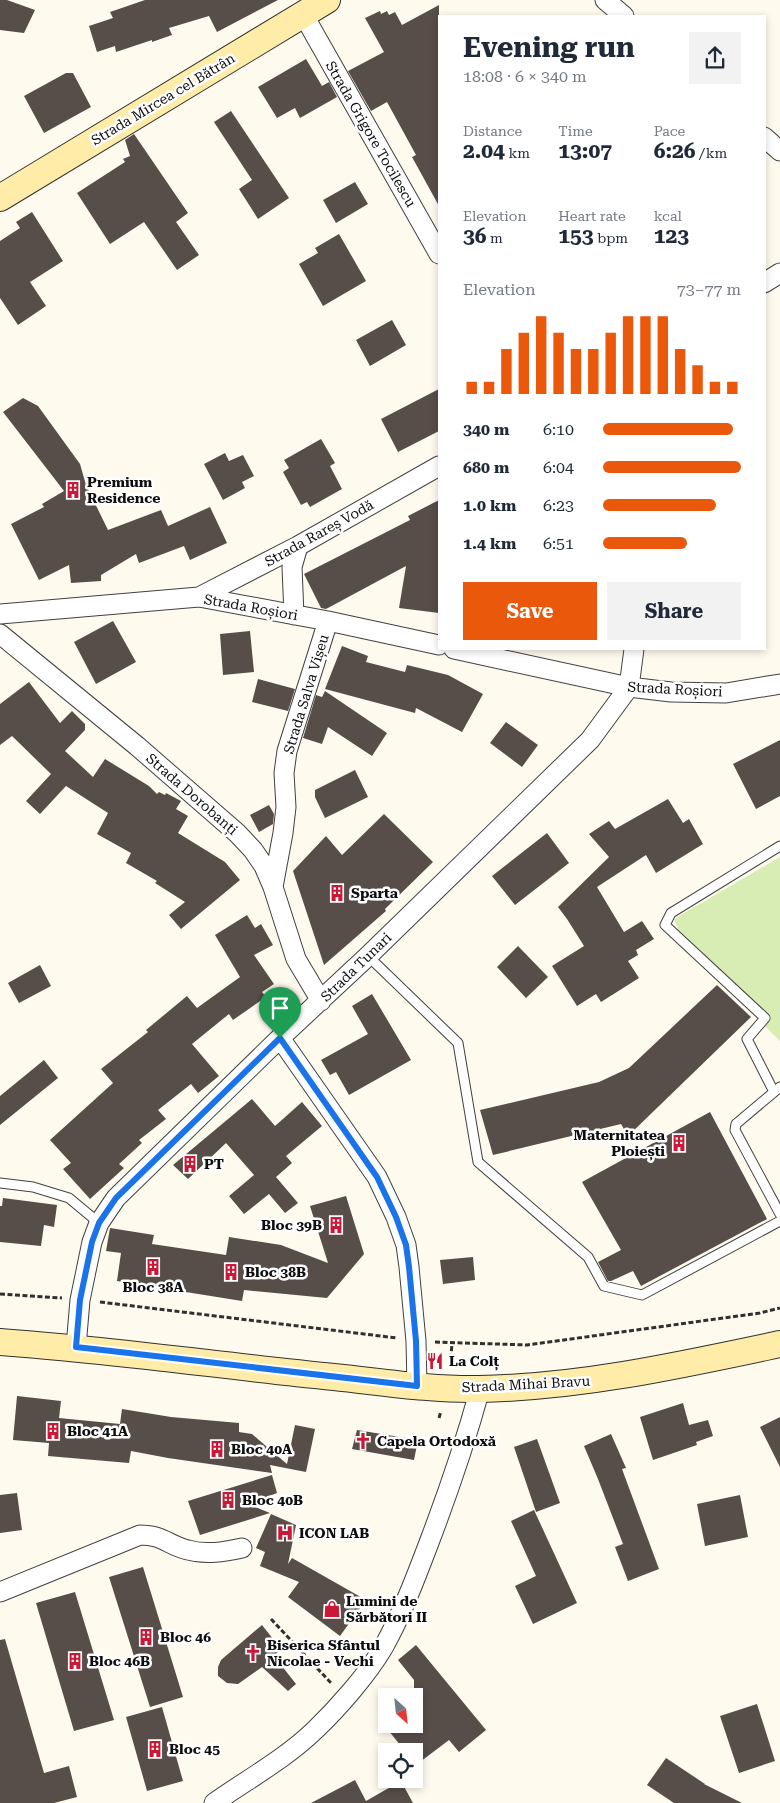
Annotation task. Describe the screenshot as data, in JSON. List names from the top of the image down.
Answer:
{
  "streets": {
    "main road": ["Strada Mircea cel Bătrân", "Strada Mihai Bravu"],
    "street": [
      "Strada Grigore Tocilescu",
      "Strada Rareș Vodă",
      "Strada Roșiori",
      "Strada Salva Vișeu",
      "Strada Dorobanți",
      "Strada Tunari"
    ]
  },
  "crossings": [
    ["Strada Mircea cel Bătrân", "Strada Grigore Tocilescu"],
    ["Strada Rareș Vodă", "Strada Roșiori"],
    ["Strada Roșiori", "Strada Salva Vișeu"],
    ["Strada Roșiori", "Strada Tunari"],
    ["Strada Salva Vișeu", "Strada Dorobanți"],
    ["Strada Dorobanți", "Strada Tunari"],
    ["Strada Tunari", "Strada Mihai Bravu"]
  ],
  "places": {
    "building": [
      "Premium Residence",
      "Sparta",
      "Maternitatea Ploiești",
      "PT",
      "Bloc 39B",
      "Bloc 38A",
      "Bloc 38B",
      "Bloc 41A",
      "Bloc 40A",
      "Bloc 40B",
      "Bloc 46",
      "Bloc 46B",
      "Bloc 45"
    ],
    "restaurant": ["La Colț"],
    "church": ["Capela Ortodoxă", "Biserica Sfântul Nicolae - Vechi"],
    "hospital": ["ICON LAB"],
    "shop": ["Lumini de Sărbători II"]
  },
  "north": "bottom right",
  "page": {
    "heading": ["Evening run", "18:08 · 6 × 340 m"],
    "stats": [
      ["Distance", "2.04 km"],
      ["Time", "13:07"],
      ["Pace", "6:26 /km"],
      ["Elevation", "36 m"],
      ["Heart rate", "153 bpm"],
      ["kcal", "123"]
    ],
    "chart": ["Elevation", "73–77 m"],
    "list": [
      {
        "name": "340 m",
        "note": "6:10"
      },
      {
        "name": "680 m",
        "note": "6:04"
      },
      {
        "name": "1.0 km",
        "note": "6:23"
      },
      {
        "name": "1.4 km",
        "note": "6:51"
      }
    ],
    "buttons": ["Save", "Share"]
  }
}
